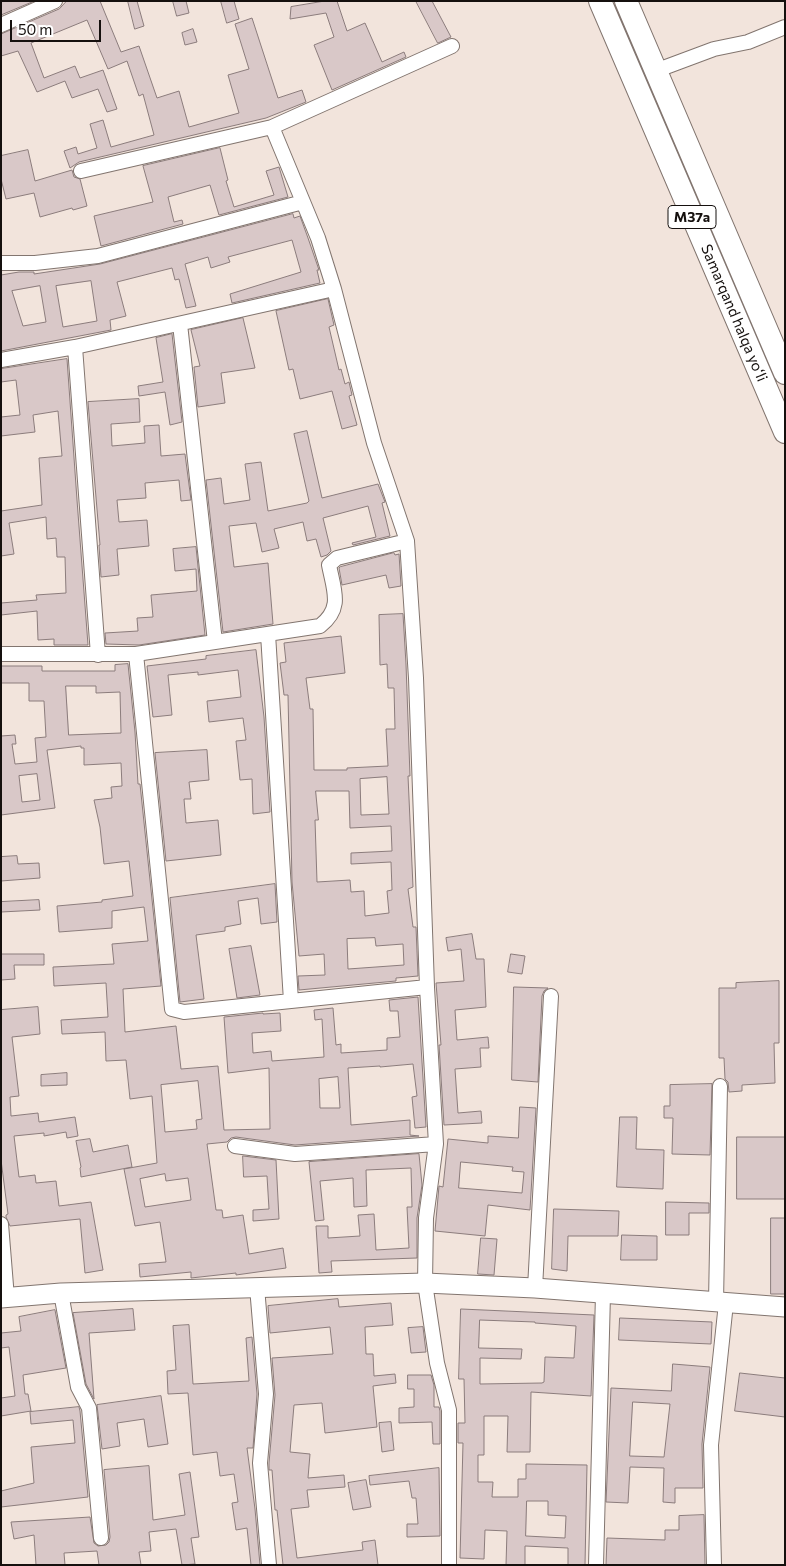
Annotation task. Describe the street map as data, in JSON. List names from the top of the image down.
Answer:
{
  "streets": {
    "highway": ["M37a", "Samarqand halqa yoʻli"]
  },
  "scale_bar": "50 m"
}
